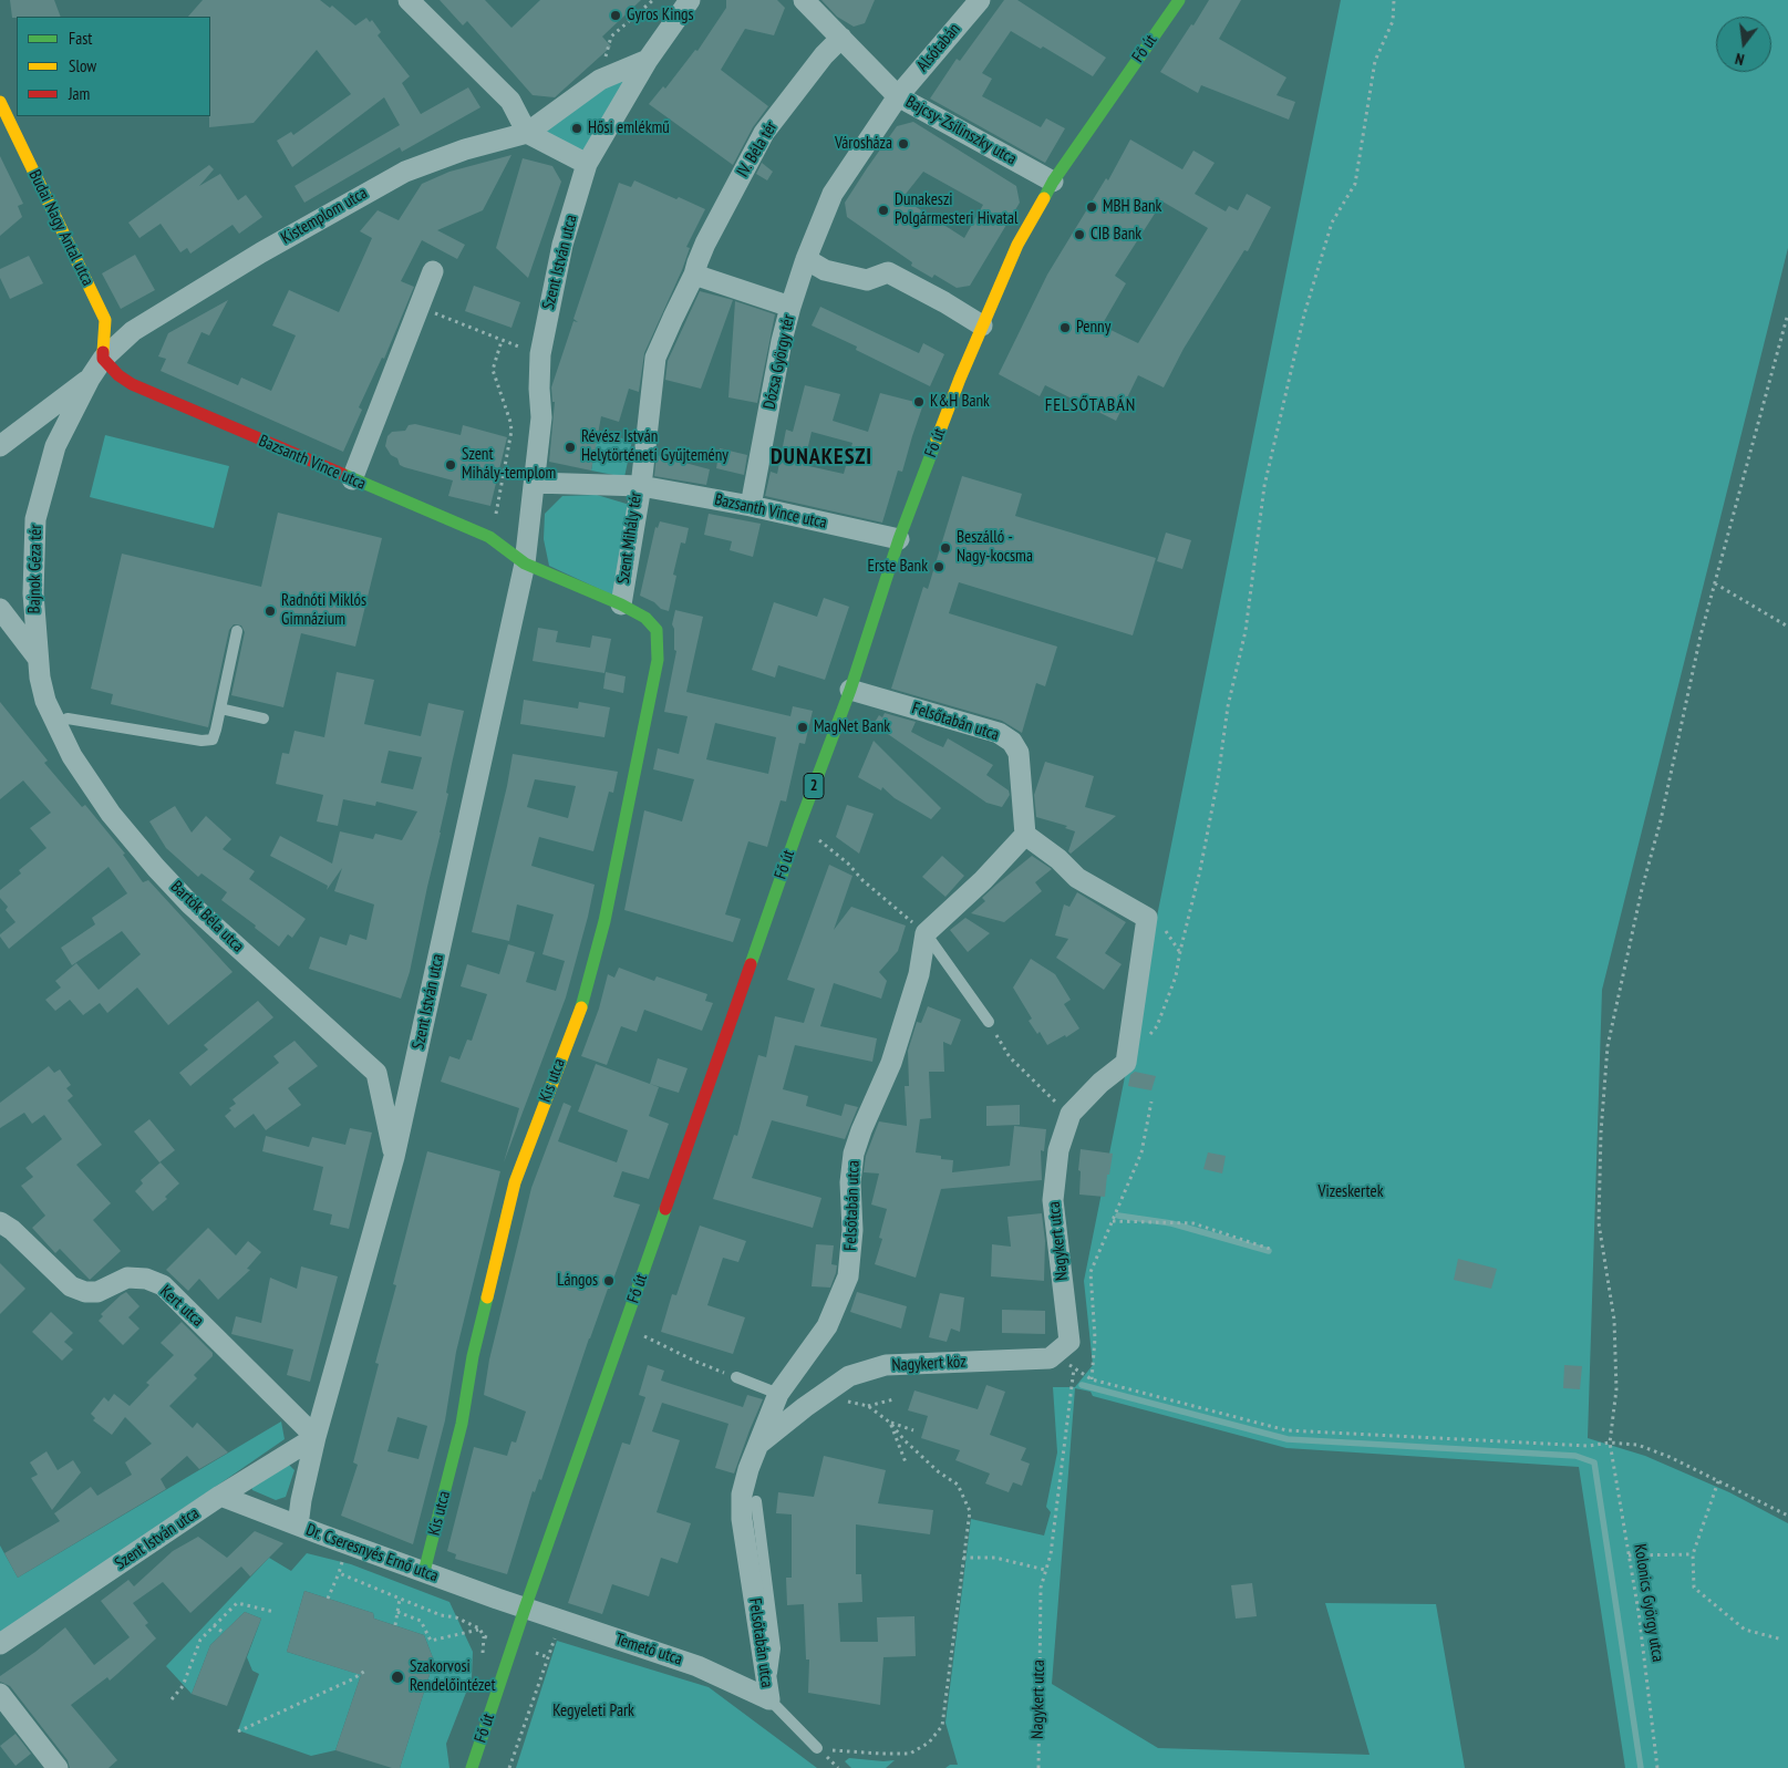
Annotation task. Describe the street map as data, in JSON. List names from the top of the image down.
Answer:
{
  "streets": {
    "main road": [
      "Fő út",
      "Budai Nagy Antal utca",
      "Bazsanth Vince utca",
      "Szent Mihály tér",
      "2",
      "Kis utca"
    ],
    "street": [
      "Alsótabán",
      "Bajcsy-Zsilinszky utca",
      "IV. Béla tér",
      "Kistemplom utca",
      "Szent István utca",
      "Dózsa György tér",
      "Bajnok Géza tér",
      "Felsőtabán utca",
      "Bartók Béla utca",
      "Nagykert utca",
      "Kert utca",
      "Nagykert köz",
      "Dr. Cseresnyés Ernő utca",
      "Temető utca"
    ],
    "path": ["Kolonics György utca"]
  },
  "crossings": [
    ["Alsótabán", "Bajcsy-Zsilinszky utca"],
    ["Fő út", "Bajcsy-Zsilinszky utca"],
    ["Fő út", "Bazsanth Vince utca"],
    ["Fő út", "Felsőtabán utca"],
    ["Fő út", "Dr. Cseresnyés Ernő utca"],
    ["Fő út", "Temető utca"],
    ["Bajcsy-Zsilinszky utca", "IV. Béla tér"],
    ["IV. Béla tér", "Dózsa György tér"],
    ["Kistemplom utca", "Budai Nagy Antal utca"],
    ["Kistemplom utca", "Bazsanth Vince utca"],
    ["Kistemplom utca", "Bajnok Géza tér"],
    ["Budai Nagy Antal utca", "Bazsanth Vince utca"],
    ["Szent István utca", "Bazsanth Vince utca"],
    ["Szent István utca", "Szent Mihály tér"],
    ["Szent István utca", "Bartók Béla utca"],
    ["Szent István utca", "Kert utca"],
    ["Szent István utca", "Dr. Cseresnyés Ernő utca"],
    ["Dózsa György tér", "Bazsanth Vince utca"],
    ["Bazsanth Vince utca", "Szent Mihály tér"],
    ["Szent Mihály tér", "Kis utca"],
    ["Bajnok Géza tér", "Bartók Béla utca"],
    ["Felsőtabán utca", "Nagykert köz"],
    ["Felsőtabán utca", "Temető utca"],
    ["Kis utca", "Dr. Cseresnyés Ernő utca"],
    ["Nagykert utca", "Nagykert köz"],
    ["Dr. Cseresnyés Ernő utca", "Temető utca"]
  ],
  "districts": ["FELSŐTABÁN", "DUNAKESZI"],
  "parks": ["Vizeskertek", "Kegyeleti Park"],
  "places": [
    "Gyros Kings",
    "Hősi emlékmű",
    "Városháza",
    "MBH Bank",
    "Dunakeszi Polgármesteri Hivatal",
    "CIB Bank",
    "Penny",
    "K&H Bank",
    "Révész István Helytörténeti Gyűjtemény",
    "Szent Mihály-templom",
    "Beszálló - Nagy-kocsma",
    "Erste Bank",
    "Radnóti Miklós Gimnázium",
    "MagNet Bank",
    "Lángos",
    "Szakorvosi Rendelőintézet"
  ],
  "legend": ["Fast", "Slow", "Jam"],
  "north": "bottom"
}
